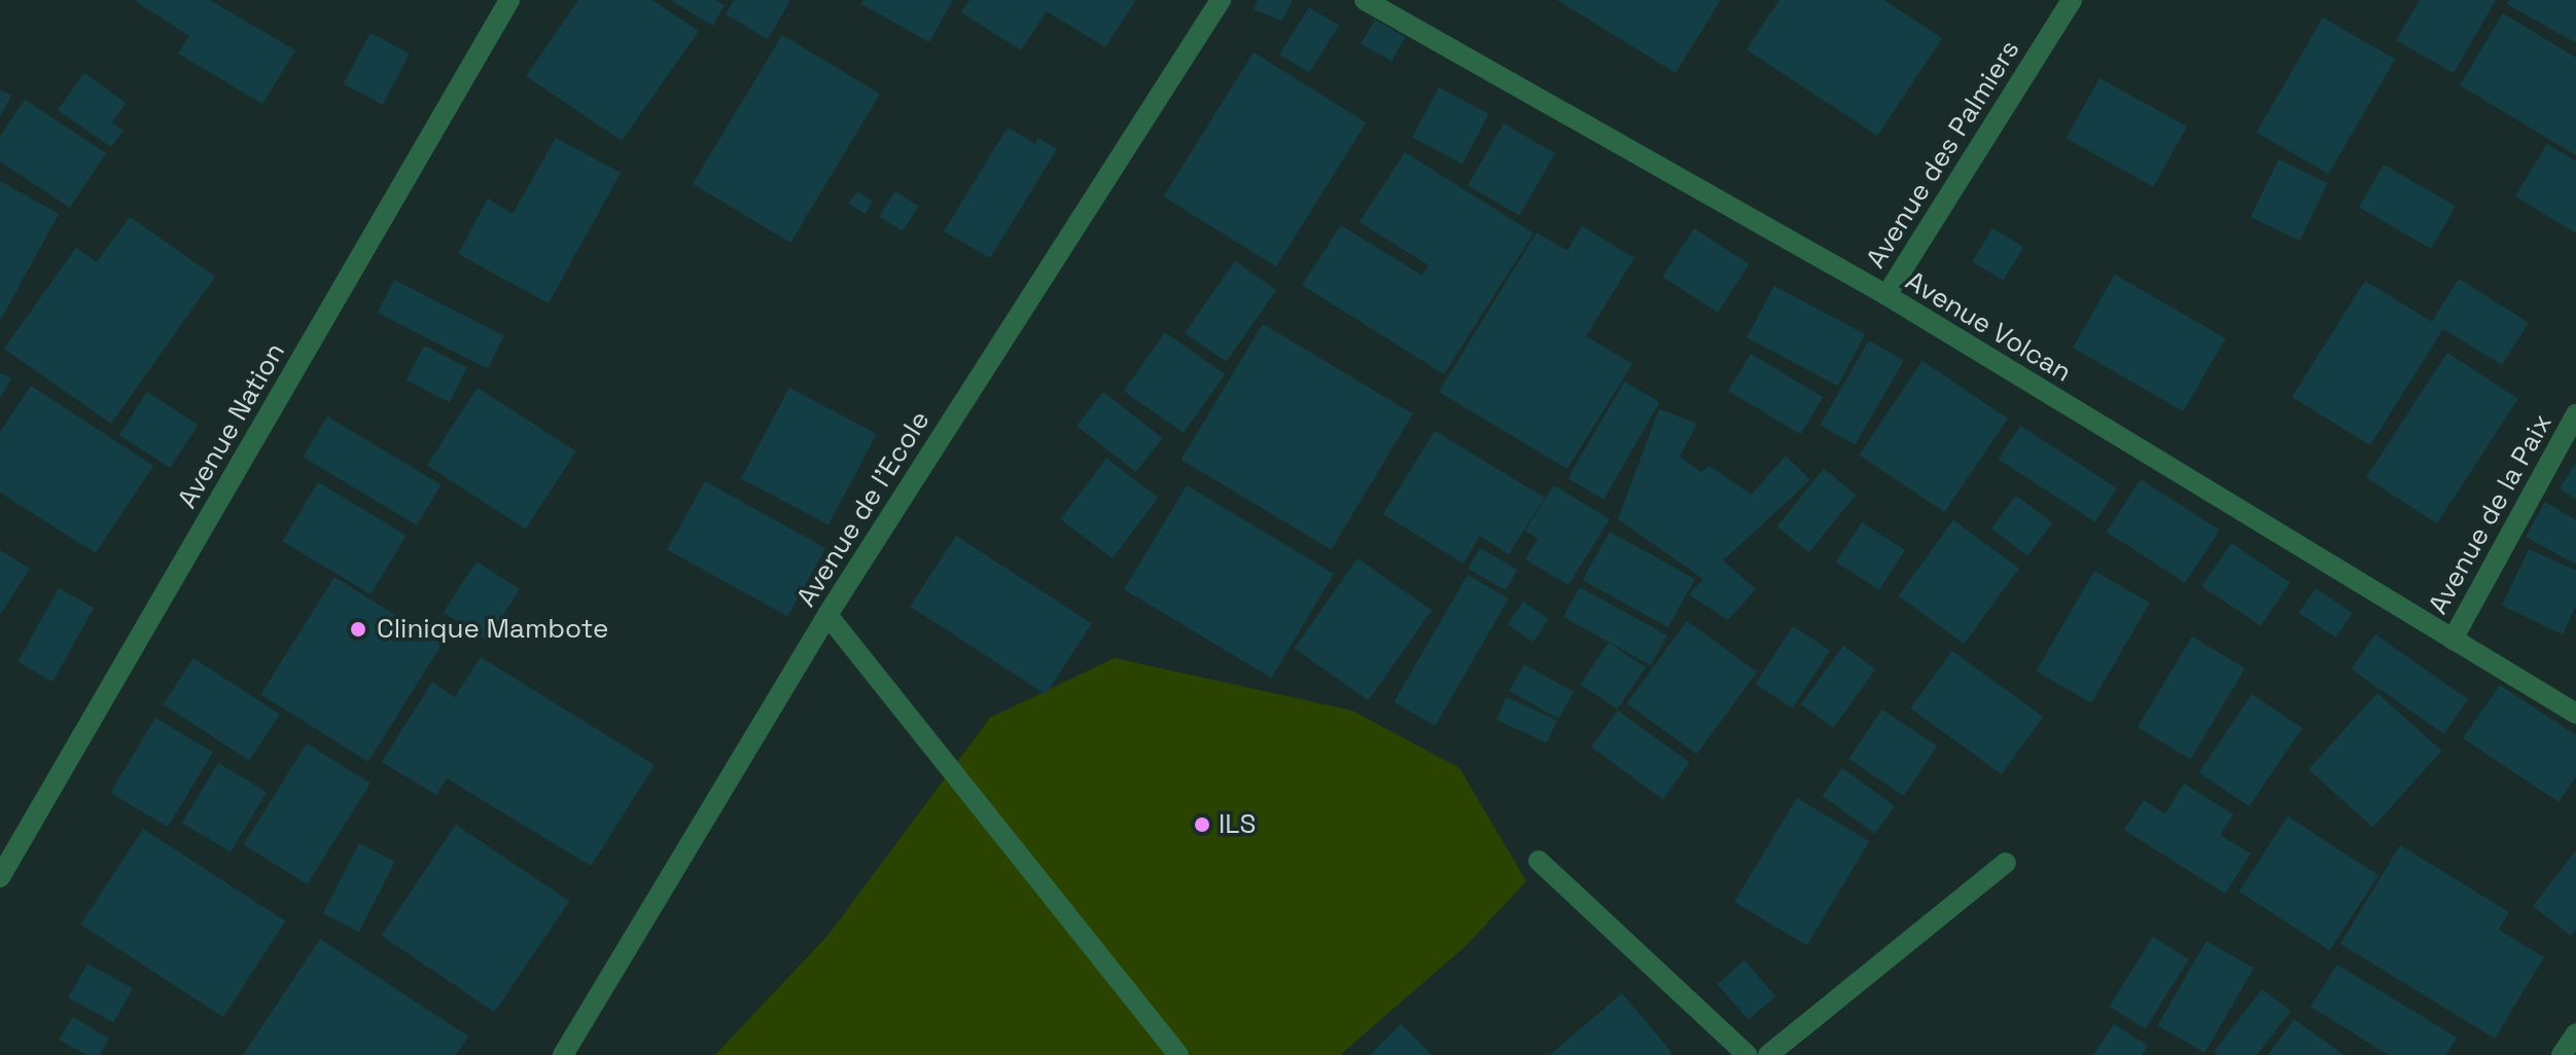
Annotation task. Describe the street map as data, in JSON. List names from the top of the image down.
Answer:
{
  "streets": {
    "street": [
      "Avenue des Palmiers",
      "Avenue Volcan",
      "Avenue Nation",
      "Avenue de l'Ecole",
      "Avenue de la Paix"
    ]
  },
  "crossings": [
    ["Avenue des Palmiers", "Avenue Volcan"],
    ["Avenue Volcan", "Avenue de la Paix"]
  ],
  "places": ["Clinique Mambote", "ILS"]
}
